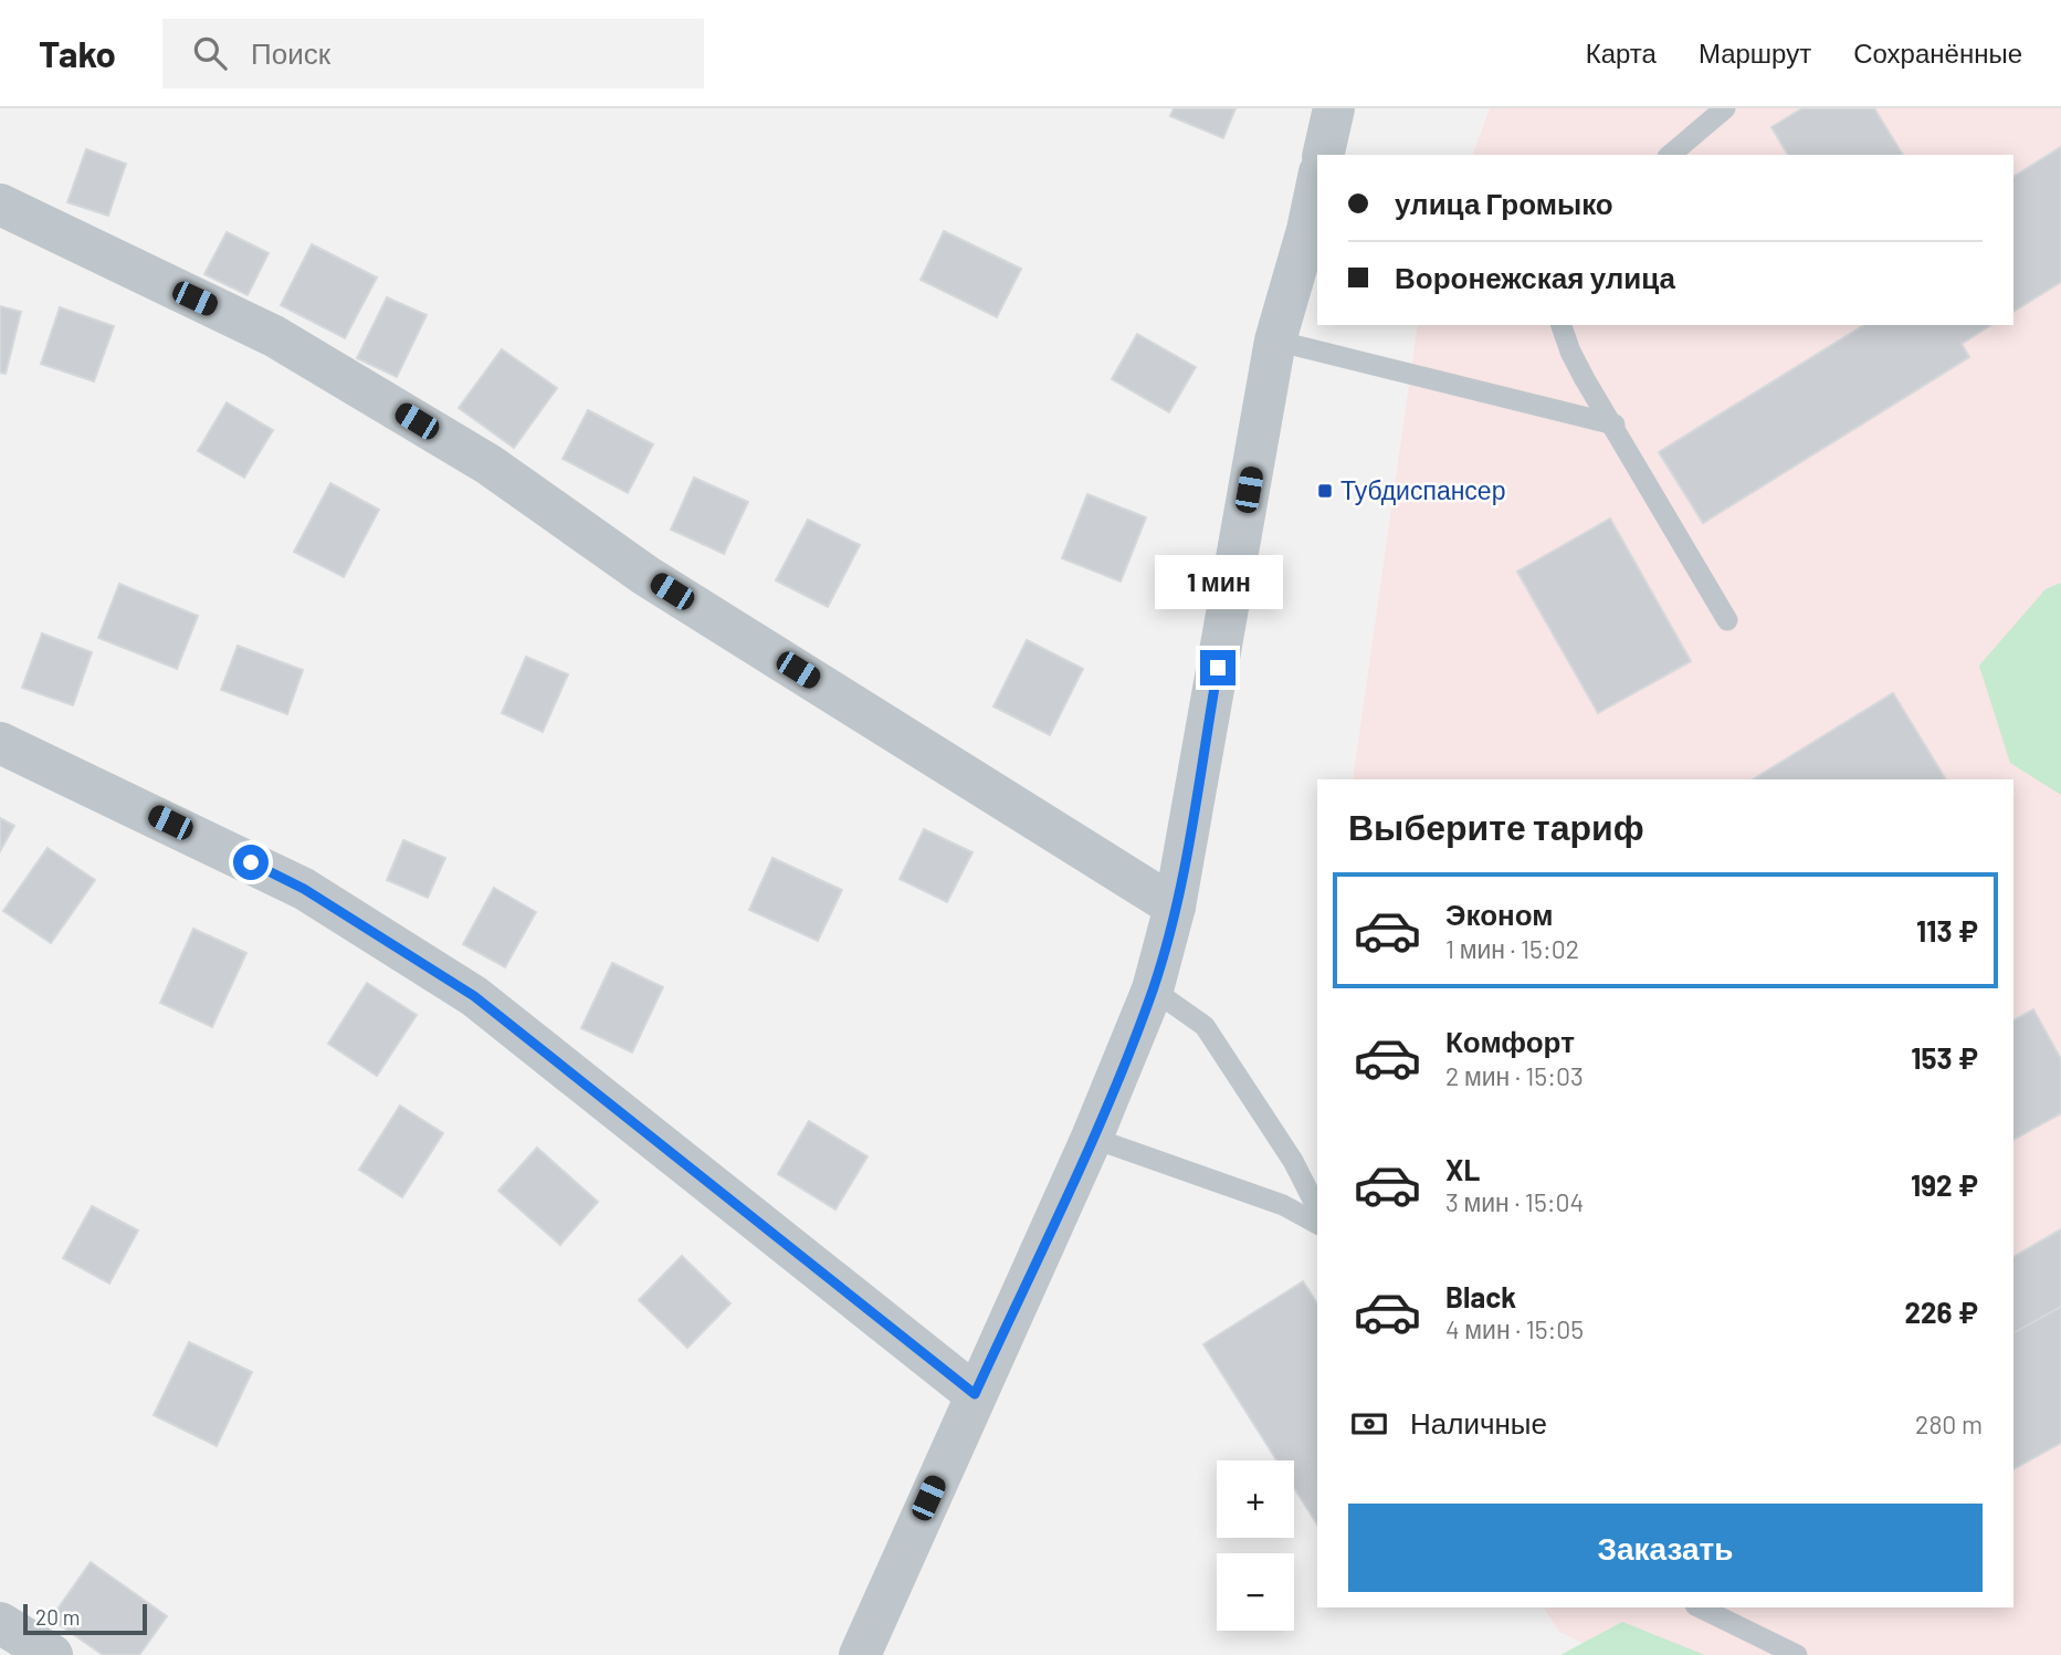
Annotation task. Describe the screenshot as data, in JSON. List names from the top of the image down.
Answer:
{
  "places": {
    "transit": ["Тубдиспансер"]
  },
  "scale_bar": "20 m",
  "page": {
    "header": "Tako",
    "search": "Поиск",
    "nav": ["Карта", "Маршрут", "Сохранённые"],
    "banner": ["улица Громыко", "Воронежская улица"],
    "bubble": "1 мин",
    "heading": "Выберите тариф",
    "list": [
      {
        "name": "Эконом",
        "note": "1 мин · 15:02",
        "value": "113 ₽"
      },
      {
        "name": "Комфорт",
        "note": "2 мин · 15:03",
        "value": "153 ₽"
      },
      {
        "name": "XL",
        "note": "3 мин · 15:04",
        "value": "192 ₽"
      },
      {
        "name": "Black",
        "note": "4 мин · 15:05",
        "value": "226 ₽"
      }
    ],
    "pay": ["Наличные", "280 m"],
    "map_buttons": ["+", "−"],
    "buttons": "Заказать",
    "scale": "20 m"
  }
}
